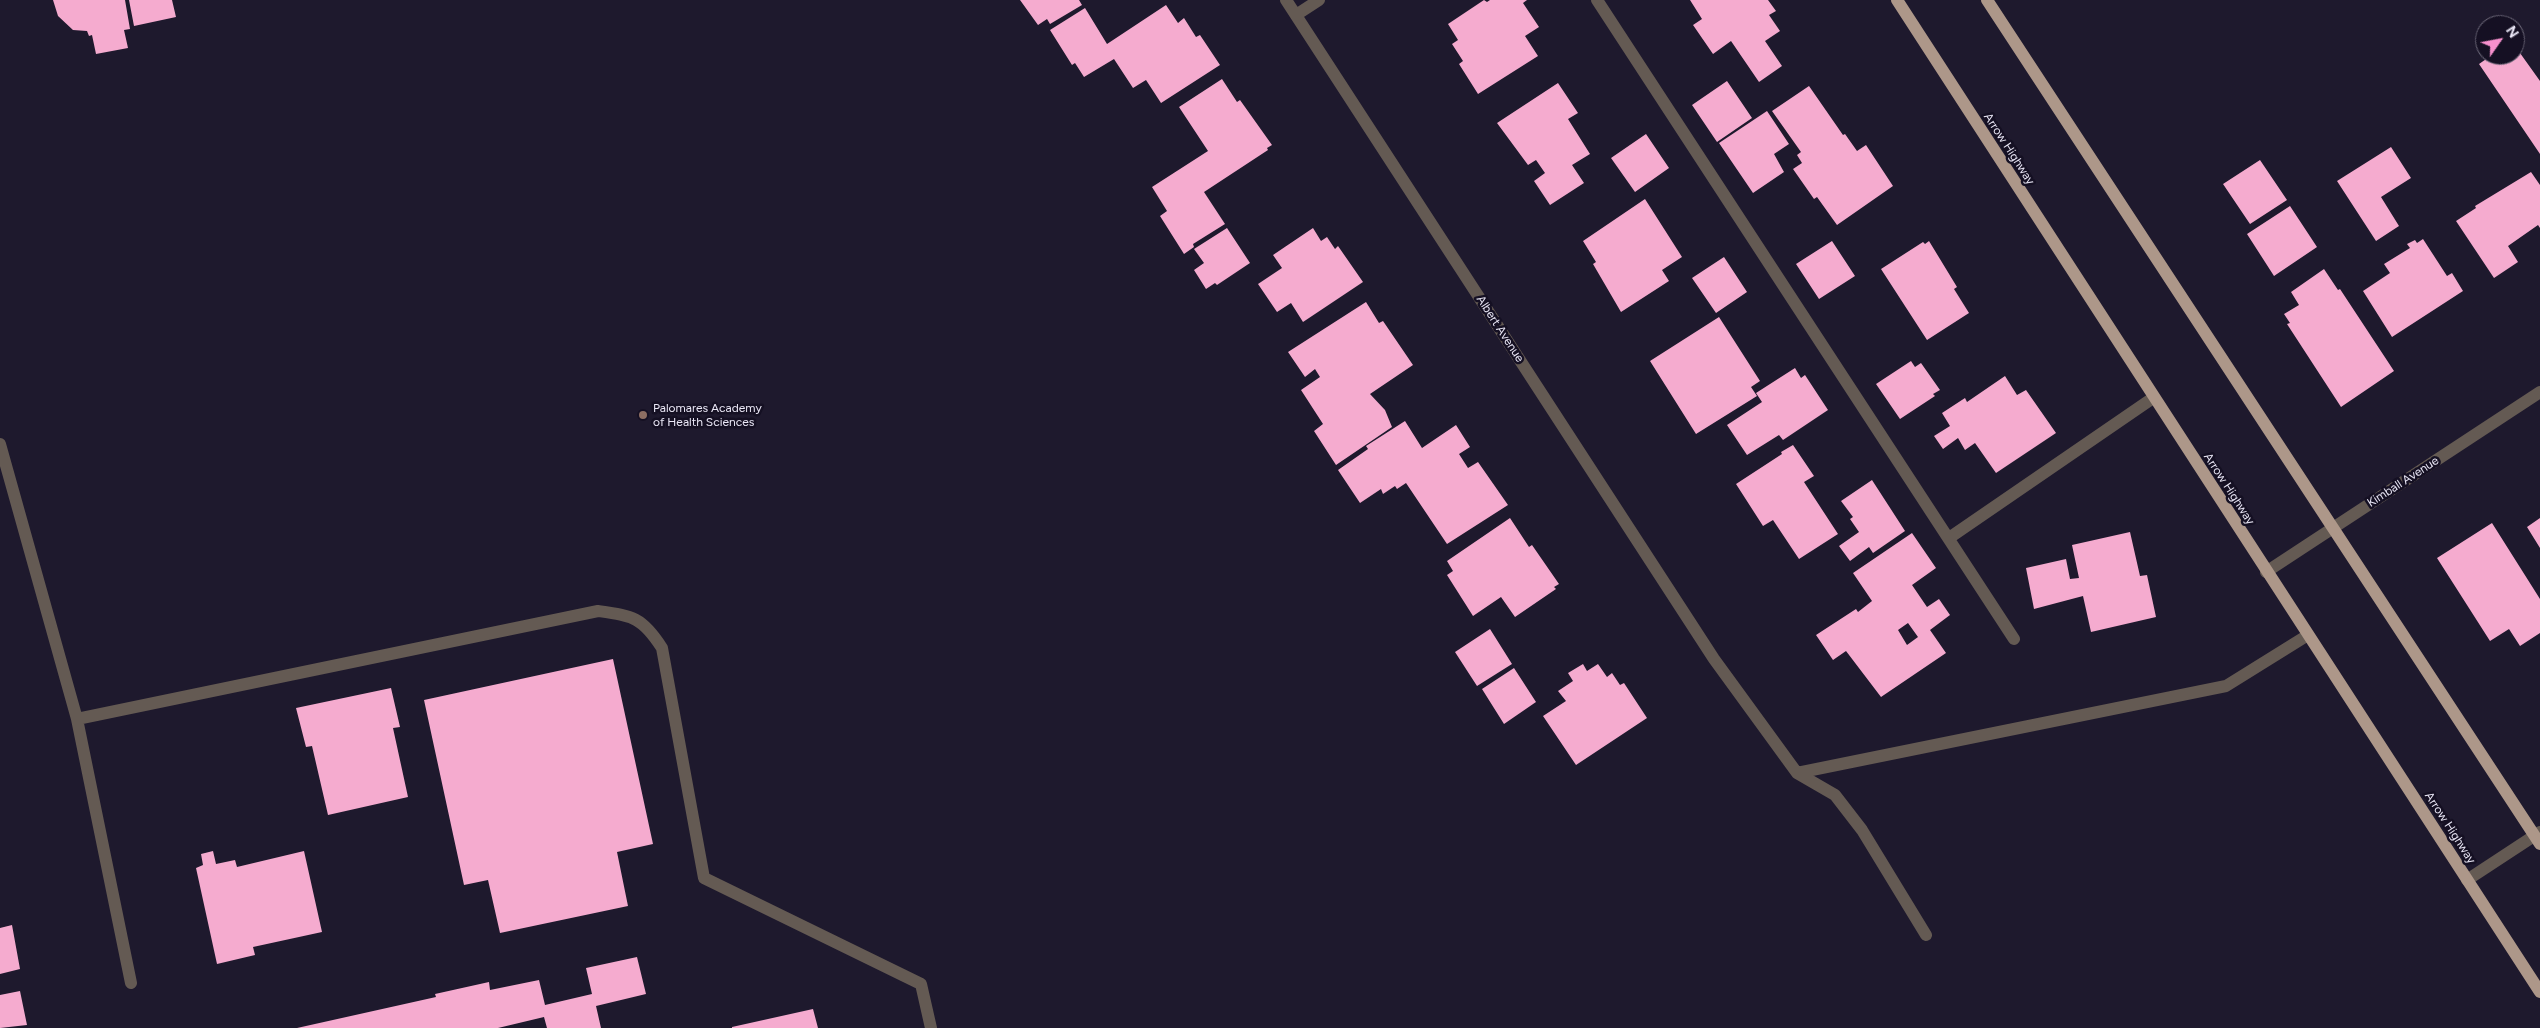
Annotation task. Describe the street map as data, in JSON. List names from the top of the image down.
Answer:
{
  "streets": {
    "main road": ["Arrow Highway"],
    "street": ["Albert Avenue", "Kimball Avenue"]
  },
  "crossings": [
    ["Arrow Highway", "Kimball Avenue"]
  ],
  "places": ["Palomares Academy of Health Sciences"],
  "north": "top right"
}
